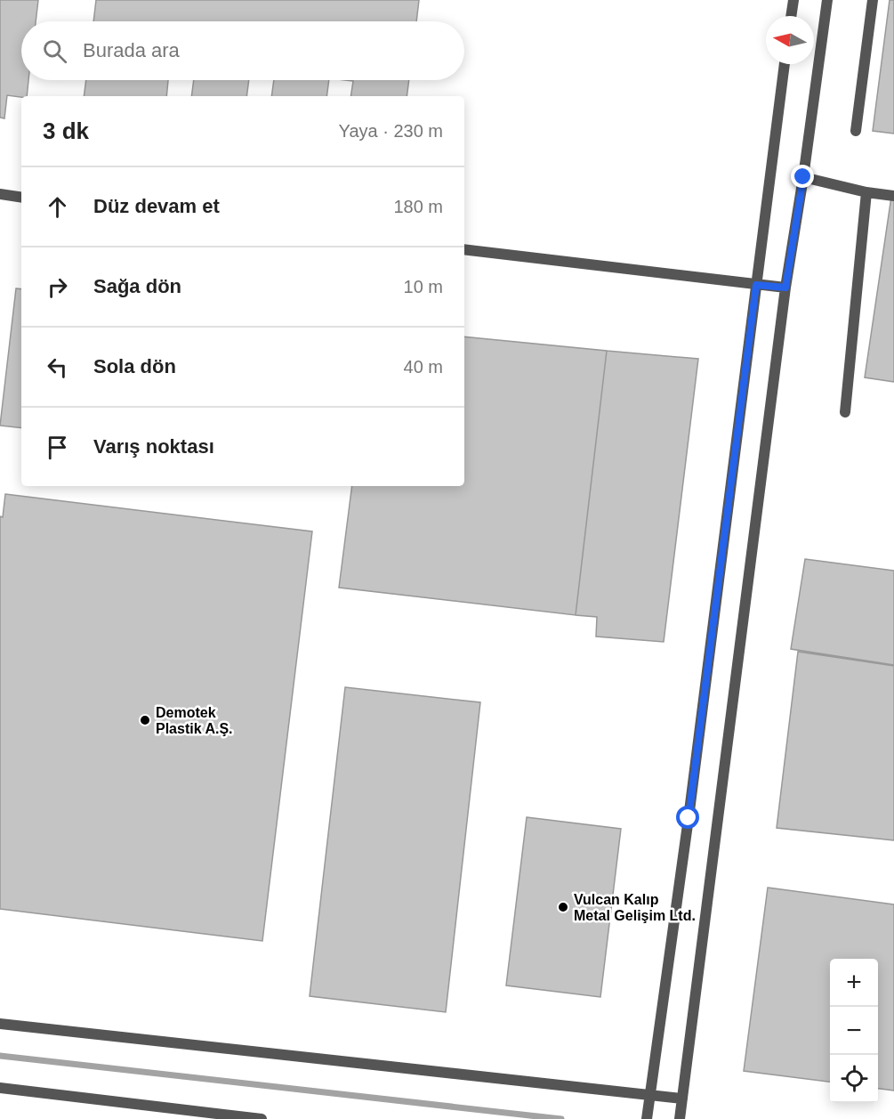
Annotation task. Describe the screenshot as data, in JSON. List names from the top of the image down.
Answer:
{
  "places": ["Demotek Plastik A.Ş.", "Vulcan Kalıp Metal Gelişim Ltd."],
  "north": "left",
  "page": {
    "search": "Burada ara",
    "heading": ["3 dk", "Yaya · 230 m"],
    "list": [
      ["Düz devam et", "180 m"],
      ["Sağa dön", "10 m"],
      ["Sola dön", "40 m"],
      "Varış noktası"
    ],
    "map_buttons": ["+", "−"]
  }
}
